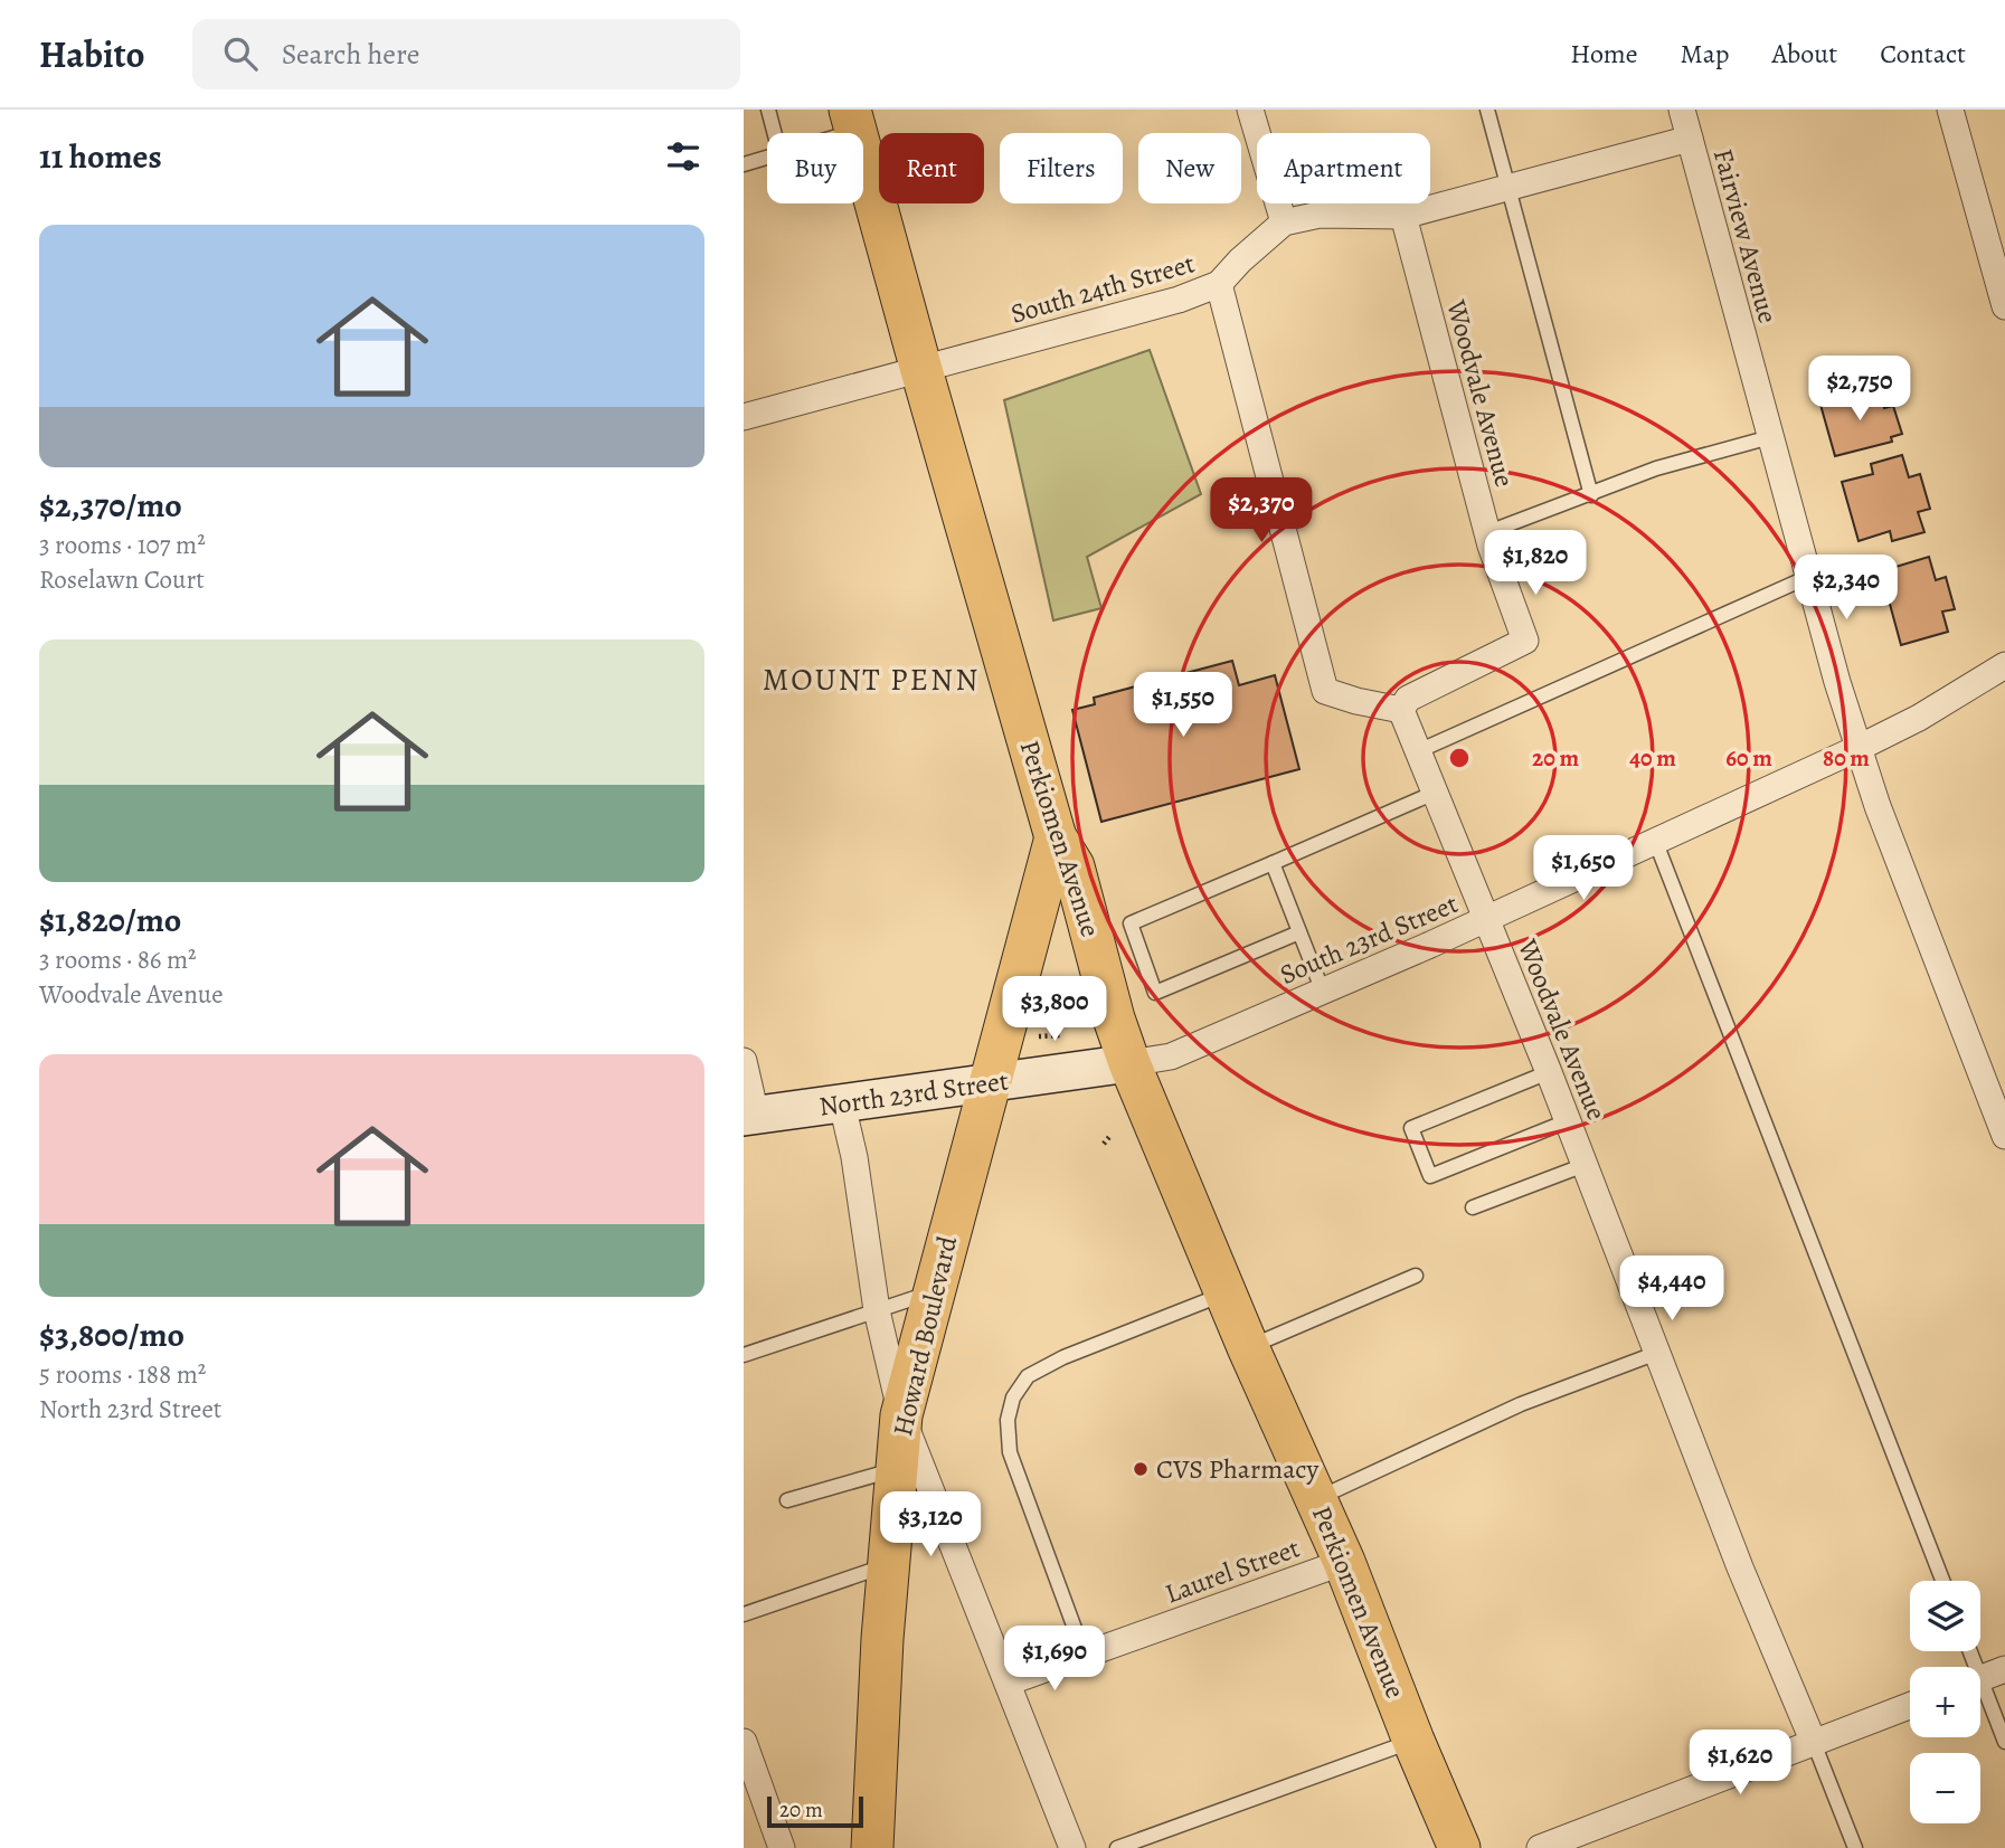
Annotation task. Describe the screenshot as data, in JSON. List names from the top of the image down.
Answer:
{
  "streets": {
    "main road": ["Perkiomen Avenue", "North 23rd Street", "Howard Boulevard"],
    "street": [
      "Fairview Avenue",
      "South 24th Street",
      "Woodvale Avenue",
      "South 23rd Street",
      "Laurel Street"
    ]
  },
  "crossings": [
    ["Fairview Avenue", "South 24th Street"],
    ["Fairview Avenue", "South 23rd Street"],
    ["South 24th Street", "Woodvale Avenue"],
    ["South 24th Street", "Perkiomen Avenue"],
    ["Woodvale Avenue", "South 23rd Street"],
    ["Perkiomen Avenue", "South 23rd Street"],
    ["Perkiomen Avenue", "North 23rd Street"],
    ["Perkiomen Avenue", "Howard Boulevard"],
    ["Perkiomen Avenue", "Laurel Street"],
    ["South 23rd Street", "North 23rd Street"],
    ["North 23rd Street", "Howard Boulevard"]
  ],
  "districts": ["MOUNT PENN"],
  "places": ["CVS Pharmacy"],
  "scale_bar": "20 m",
  "page": {
    "header": "Habito",
    "search": "Search here",
    "nav": [
      "Home",
      "Map",
      "About",
      "Contact"
    ],
    "heading": "11 homes",
    "chip": [
      "Buy",
      "Rent",
      "Filters",
      "New",
      "Apartment"
    ],
    "list": [
      {
        "name": "$2,370/mo",
        "note": "3 rooms · 107 m² · Roselawn Court"
      },
      {
        "name": "$1,820/mo",
        "note": "3 rooms · 86 m² · Woodvale Avenue"
      },
      {
        "name": "$3,800/mo",
        "note": "5 rooms · 188 m² · North 23rd Street"
      }
    ],
    "price": [
      "$2,750",
      "$2,370",
      "$1,820",
      "$2,340",
      "$1,550",
      "$1,650",
      "$3,800",
      "$4,440",
      "$3,120",
      "$1,690",
      "$1,620"
    ],
    "map_buttons": ["+", "−"],
    "scale": "20 m"
  },
  "rings": [
    "20 m",
    "40 m",
    "60 m",
    "80 m"
  ]
}
